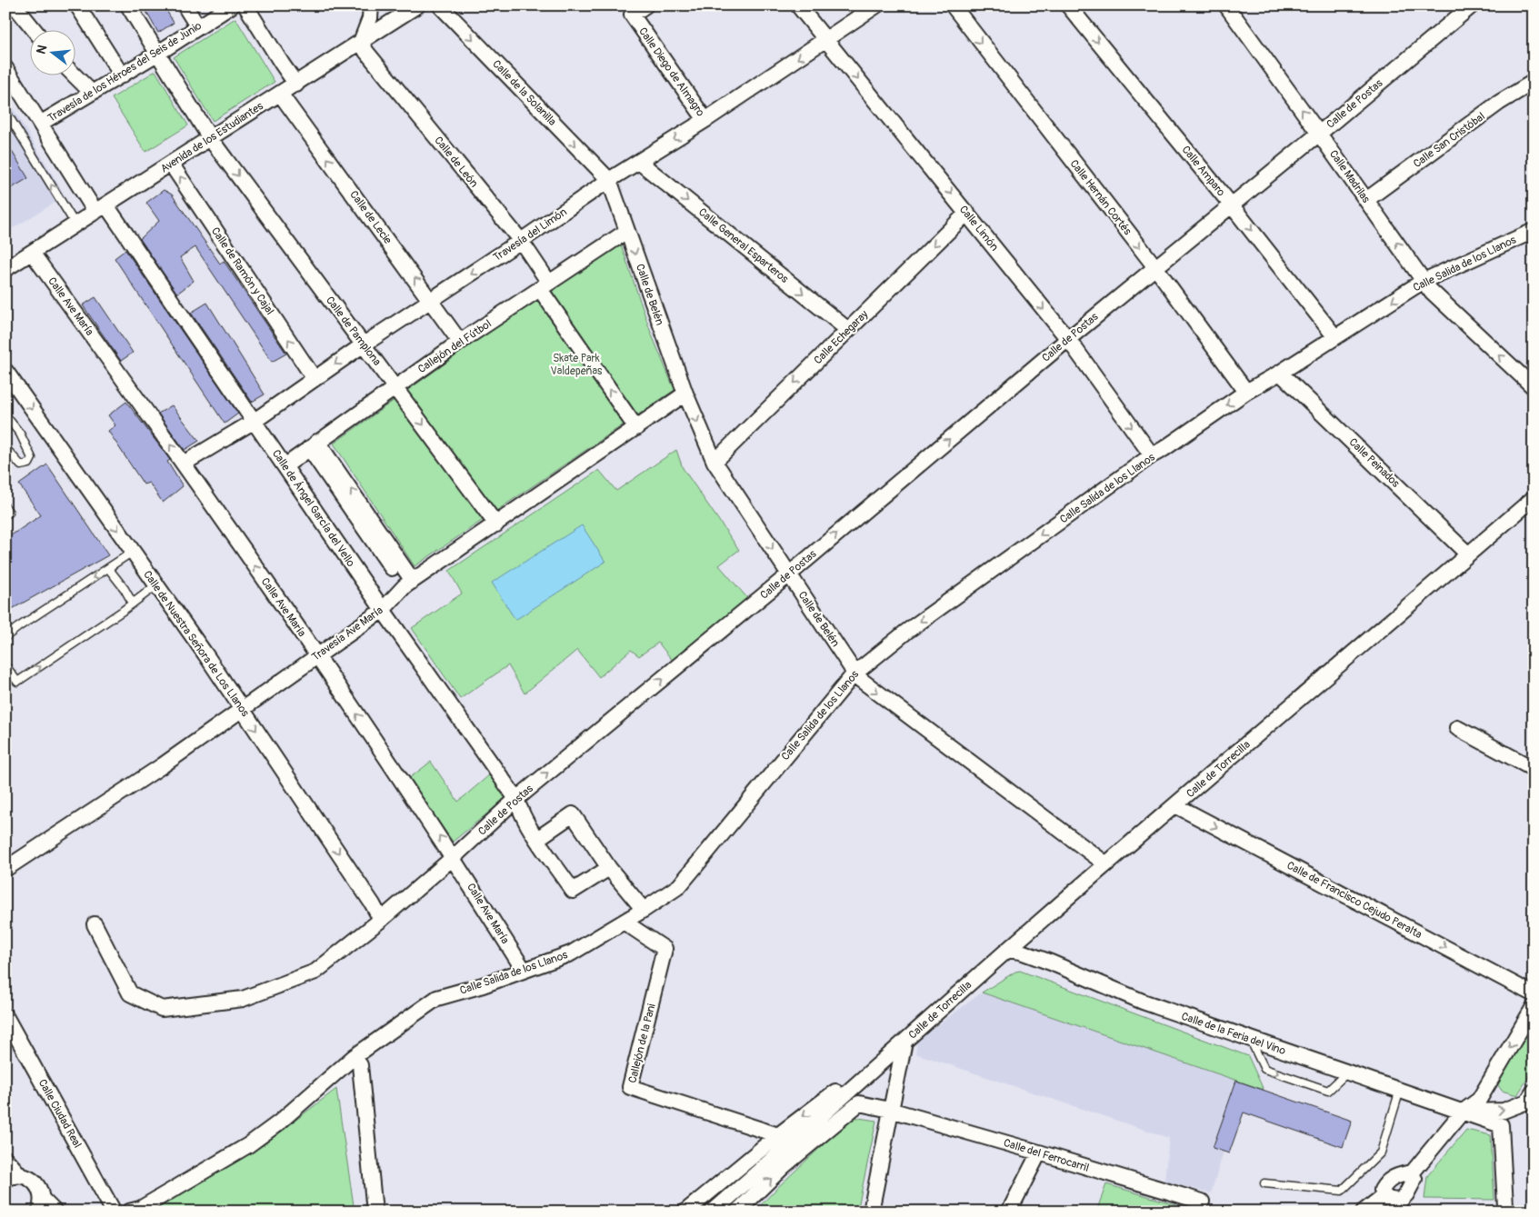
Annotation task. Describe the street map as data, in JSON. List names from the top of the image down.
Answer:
{
  "streets": {
    "street": [
      "Travesía de los Héroes del Seis de Junio",
      "Calle Diego de Almagro",
      "Calle de la Solanilla",
      "Calle de Postas",
      "Avenida de los Estudiantes",
      "Calle San Cristóbal",
      "Calle de León",
      "Calle Amparo",
      "Calle Madrilas",
      "Calle Hernán Cortés",
      "Calle de Lecie",
      "Calle Limón",
      "Travesía del Limón",
      "Calle General Esparteros",
      "Calle Salida de los Llanos",
      "Calle de Ramón y Cajal",
      "Calle de Belén",
      "Calle Ave María",
      "Calle de Pamplona",
      "Calle Echegaray",
      "Callejón del Fútbol",
      "Calle Peinados",
      "Calle de Ángel García del Vello",
      "Travesía Ave María",
      "Calle de Nuestra Señora de Los Llanos",
      "Calle de Torrecilla",
      "Calle de Francisco Cejudo Peralta",
      "Calle de la Feria del Vino",
      "Callejón de la Pani",
      "Calle Ciudad Real",
      "Calle del Ferrocarril"
    ]
  },
  "crossings": [
    ["Travesía de los Héroes del Seis de Junio", "Calle de Pamplona"],
    ["Travesía de los Héroes del Seis de Junio", "Calle de Ángel García del Vello"],
    ["Calle Diego de Almagro", "Travesía del Limón"],
    ["Calle de la Solanilla", "Travesía del Limón"],
    ["Calle de la Solanilla", "Calle de Belén"],
    ["Calle de Postas", "Calle Amparo"],
    ["Calle de Postas", "Calle Madrilas"],
    ["Calle de Postas", "Calle Hernán Cortés"],
    ["Calle de Postas", "Calle Limón"],
    ["Calle de Postas", "Calle de Belén"],
    ["Calle de Postas", "Calle Ave María"],
    ["Calle de Postas", "Calle de Ángel García del Vello"],
    ["Calle de Postas", "Calle de Nuestra Señora de Los Llanos"],
    ["Avenida de los Estudiantes", "Calle de León"],
    ["Avenida de los Estudiantes", "Calle de Lecie"],
    ["Avenida de los Estudiantes", "Calle de Ramón y Cajal"],
    ["Avenida de los Estudiantes", "Calle Ave María"],
    ["Avenida de los Estudiantes", "Calle de Pamplona"],
    ["Avenida de los Estudiantes", "Calle de Ángel García del Vello"],
    ["Calle San Cristóbal", "Calle Madrilas"],
    ["Calle de León", "Travesía del Limón"],
    ["Calle de León", "Callejón del Fútbol"],
    ["Calle de León", "Travesía Ave María"],
    ["Calle Amparo", "Calle Salida de los Llanos"],
    ["Calle Madrilas", "Calle Salida de los Llanos"],
    ["Calle Hernán Cortés", "Calle Salida de los Llanos"],
    ["Calle de Lecie", "Travesía del Limón"],
    ["Calle de Lecie", "Callejón del Fútbol"],
    ["Calle Limón", "Travesía del Limón"],
    ["Calle Limón", "Calle Salida de los Llanos"],
    ["Calle Limón", "Calle Echegaray"],
    ["Travesía del Limón", "Calle General Esparteros"],
    ["Travesía del Limón", "Calle de Ramón y Cajal"],
    ["Travesía del Limón", "Calle de Belén"],
    ["Travesía del Limón", "Calle Ave María"],
    ["Travesía del Limón", "Calle de Pamplona"],
    ["Travesía del Limón", "Calle de Ángel García del Vello"],
    ["Calle General Esparteros", "Calle Echegaray"],
    ["Calle Salida de los Llanos", "Calle de Belén"],
    ["Calle Salida de los Llanos", "Calle Ave María"],
    ["Calle Salida de los Llanos", "Calle Peinados"],
    ["Calle Salida de los Llanos", "Callejón de la Pani"],
    ["Calle de Belén", "Calle Echegaray"],
    ["Calle de Belén", "Callejón del Fútbol"],
    ["Calle de Belén", "Travesía Ave María"],
    ["Calle de Belén", "Calle de Torrecilla"],
    ["Calle Ave María", "Travesía Ave María"],
    ["Calle de Pamplona", "Callejón del Fútbol"],
    ["Calle de Pamplona", "Travesía Ave María"],
    ["Callejón del Fútbol", "Calle de Ángel García del Vello"],
    ["Calle Peinados", "Calle de Torrecilla"],
    ["Calle de Ángel García del Vello", "Travesía Ave María"],
    ["Travesía Ave María", "Calle de Nuestra Señora de Los Llanos"],
    ["Calle de Torrecilla", "Calle de Francisco Cejudo Peralta"],
    ["Calle de Torrecilla", "Calle de la Feria del Vino"],
    ["Calle de Torrecilla", "Calle del Ferrocarril"]
  ],
  "one_way": [
    "Calle de la Solanilla",
    "Calle de Postas",
    "Calle de León",
    "Calle Amparo",
    "Calle Madrilas",
    "Calle Hernán Cortés",
    "Calle de Lecie",
    "Calle Limón",
    "Travesía del Limón",
    "Calle General Esparteros",
    "Calle de Ramón y Cajal",
    "Calle de Belén",
    "Calle Ave María",
    "Calle Echegaray",
    "Calle de Nuestra Señora de Los Llanos",
    "Calle de Francisco Cejudo Peralta"
  ],
  "parks": ["Skate Park Valdepeñas"],
  "north": "left"
}
